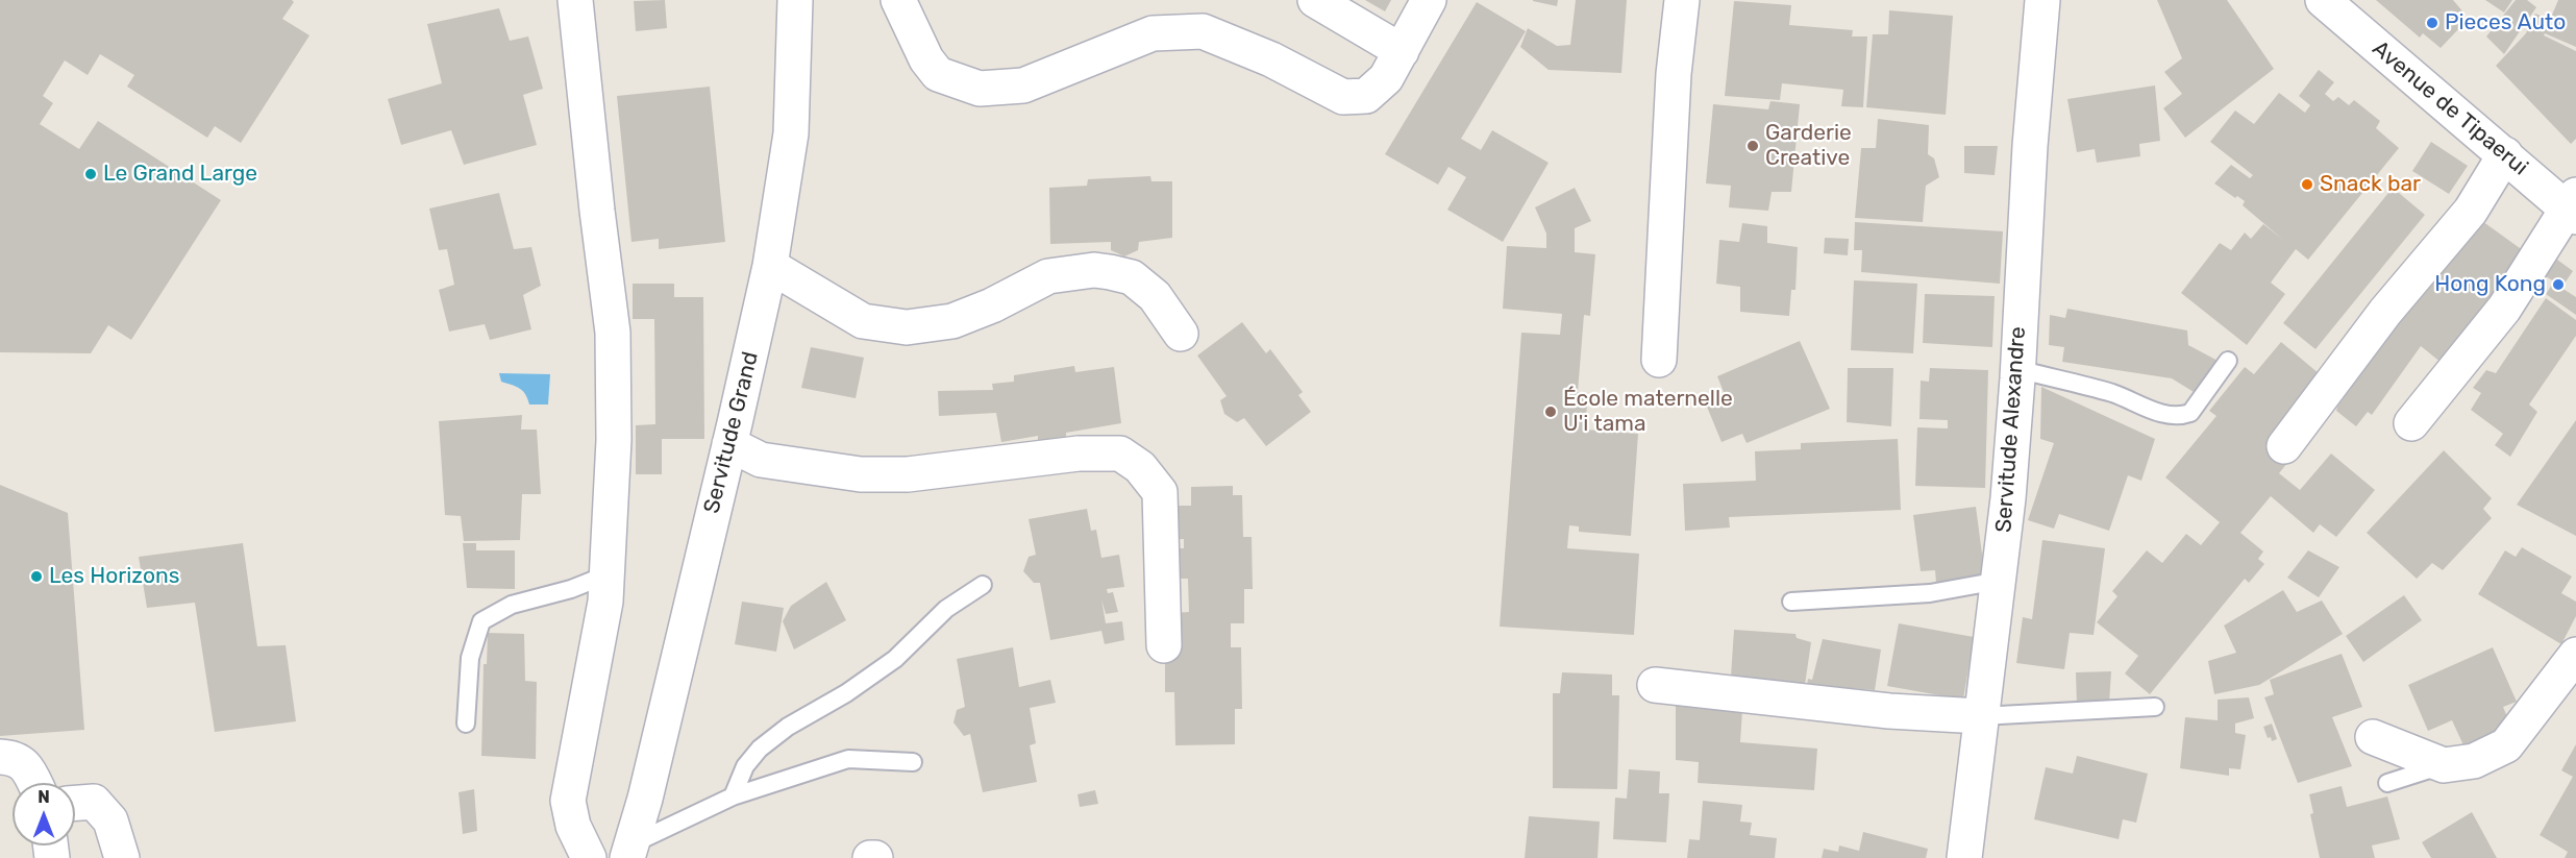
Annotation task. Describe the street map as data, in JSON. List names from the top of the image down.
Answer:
{
  "streets": {
    "street": ["Avenue de Tipaerui", "Servitude Alexandre", "Servitude Grand"]
  },
  "places": [
    "Pieces Auto",
    "Garderie Creative",
    "Le Grand Large",
    "Snack bar",
    "Hong Kong",
    "École maternelle U'i tama",
    "Les Horizons"
  ],
  "north": "top"
}
